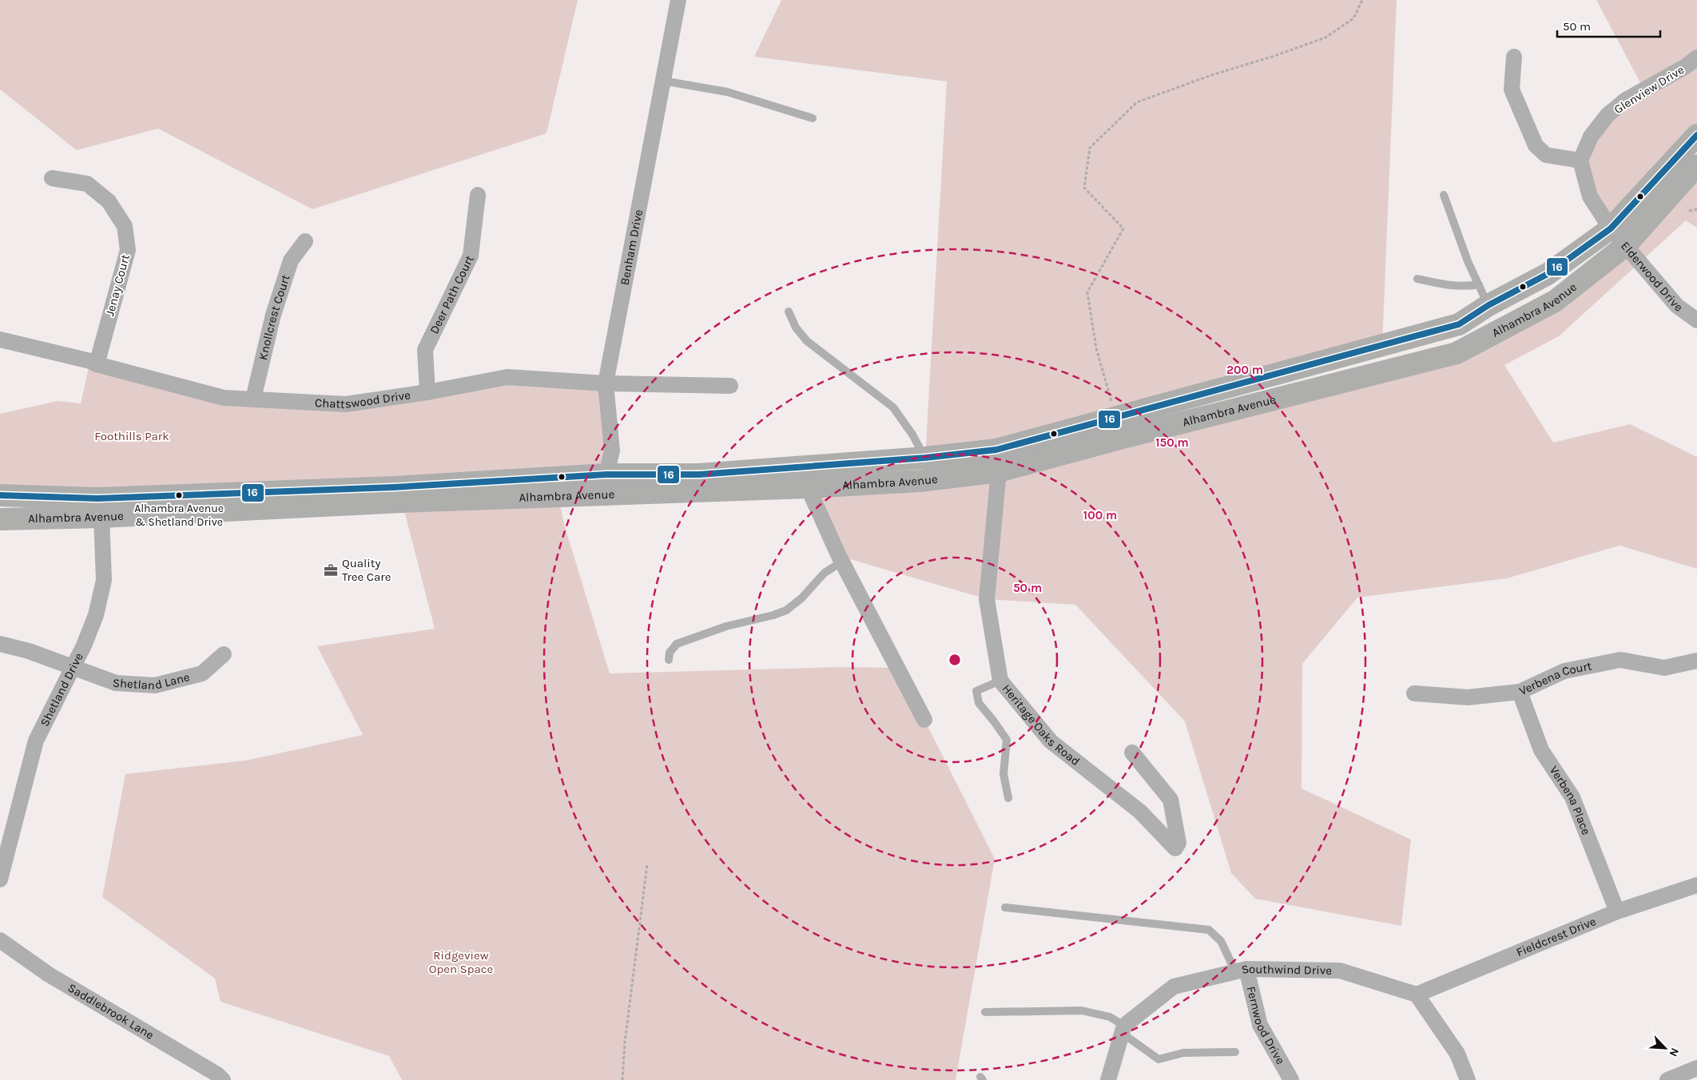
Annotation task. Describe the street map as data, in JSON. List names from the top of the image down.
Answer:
{
  "streets": {
    "main road": ["Alhambra Avenue"],
    "street": [
      "Glenview Drive",
      "Benham Drive",
      "Elderwood Drive",
      "Jenay Court",
      "Deer Path Court",
      "Knollcrest Court",
      "Chattswood Drive",
      "Shetland Lane",
      "Verbena Court",
      "Shetland Drive",
      "Heritage Oaks Road",
      "Verbena Place",
      "Fieldcrest Drive",
      "Southwind Drive",
      "Saddlebrook Lane",
      "Fernwood Drive"
    ]
  },
  "crossings": [
    ["Benham Drive", "Alhambra Avenue"],
    ["Benham Drive", "Chattswood Drive"],
    ["Elderwood Drive", "Alhambra Avenue"],
    ["Jenay Court", "Chattswood Drive"],
    ["Deer Path Court", "Chattswood Drive"],
    ["Alhambra Avenue", "Shetland Drive"],
    ["Alhambra Avenue", "Heritage Oaks Road"],
    ["Knollcrest Court", "Chattswood Drive"],
    ["Shetland Lane", "Shetland Drive"],
    ["Verbena Court", "Verbena Place"],
    ["Verbena Place", "Fieldcrest Drive"],
    ["Fieldcrest Drive", "Southwind Drive"],
    ["Southwind Drive", "Fernwood Drive"]
  ],
  "parks": ["Foothills Park", "Ridgeview Open Space"],
  "places": {
    "other": ["Alhambra Avenue & Shetland Drive"],
    "office": ["Quality Tree Care"]
  },
  "lines": ["transit line 16"],
  "scale_bar": "50 m",
  "north": "bottom right",
  "rings": [
    "200 m",
    "150 m",
    "100 m",
    "50 m"
  ]
}
